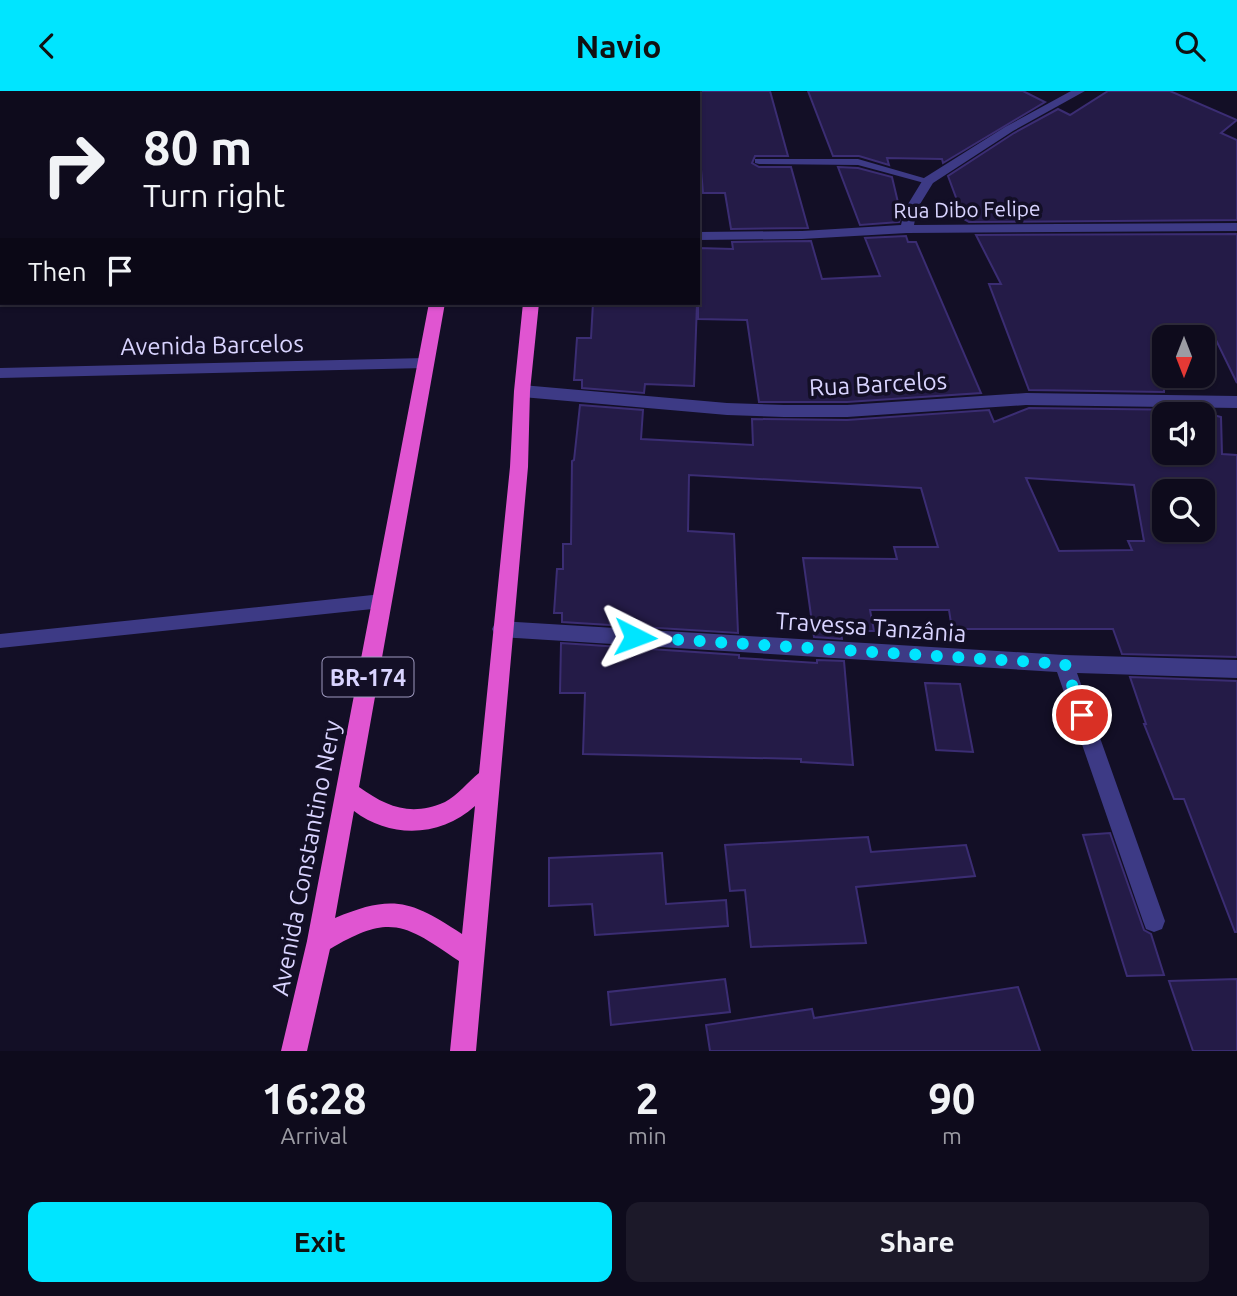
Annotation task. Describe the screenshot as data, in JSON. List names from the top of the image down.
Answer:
{
  "streets": {
    "highway": ["BR-174", "Avenida Constantino Nery"],
    "street": [
      "Rua Dibo Felipe",
      "Avenida Barcelos",
      "Rua Barcelos",
      "Travessa Tanzânia"
    ]
  },
  "crossings": [
    ["Avenida Barcelos", "Avenida Constantino Nery"]
  ],
  "north": "bottom",
  "page": {
    "header": "Navio",
    "turn": ["80 m", "Turn right"],
    "then": "Then",
    "eta": [
      "16:28",
      "Arrival",
      "2",
      "min",
      "90",
      "m"
    ],
    "buttons": ["Exit", "Share"]
  }
}
